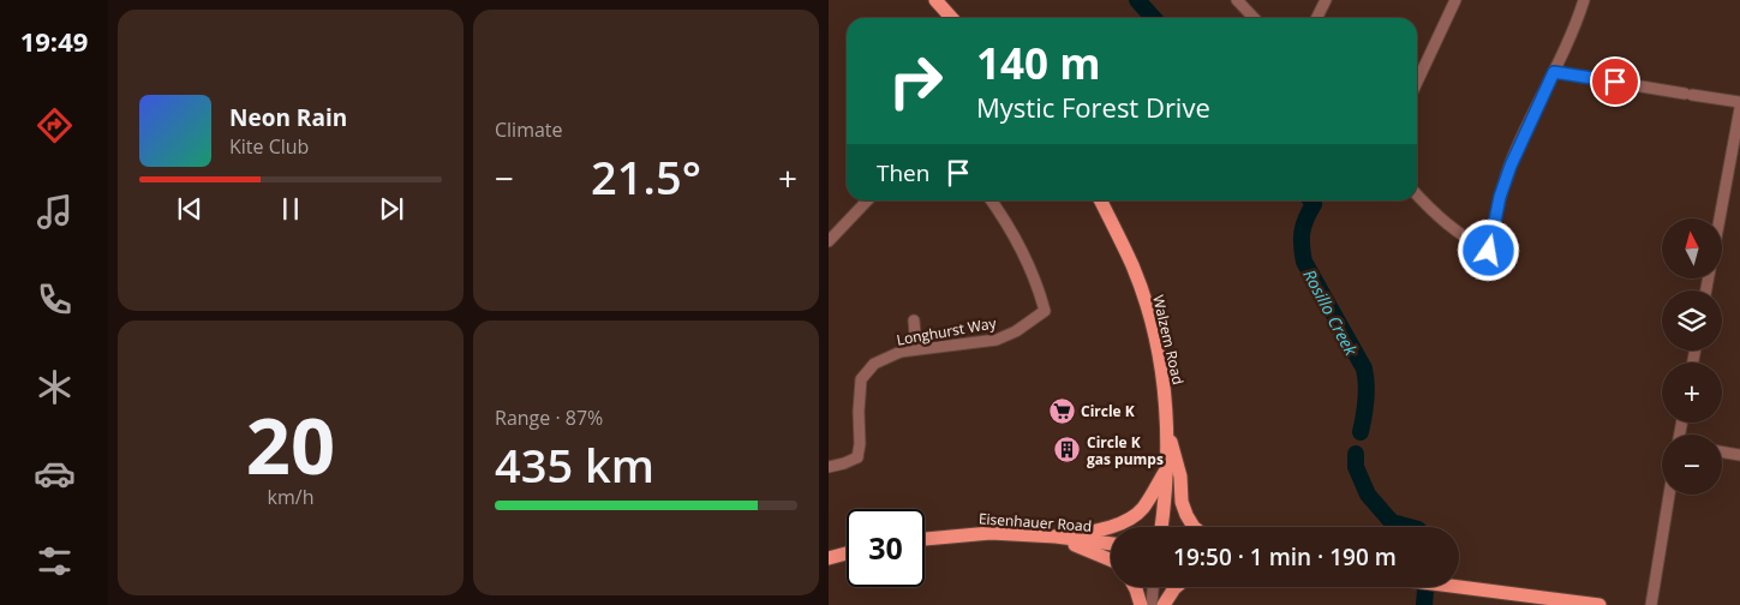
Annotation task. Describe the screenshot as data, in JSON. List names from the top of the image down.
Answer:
{
  "streets": {
    "main road": ["Walzem Road", "Eisenhauer Road"],
    "street": ["Longhurst Way"]
  },
  "water": ["Rosillo Creek"],
  "places": {
    "supermarket": ["Circle K"],
    "building": ["Circle K gas pumps"]
  },
  "north": "top",
  "page": {
    "tabs": "19:49",
    "tile": [
      "Climate",
      ["20", "km/h"],
      ["Range · 87%", "435 km"]
    ],
    "turn": ["140 m", "Mystic Forest Drive"],
    "song": ["Neon Rain", "Kite Club"],
    "then": "Then",
    "heat": ["−", "21.5°", "+"],
    "map_buttons": ["+", "−"],
    "limit": "30",
    "trip": "19:50 · 1 min · 190 m"
  }
}
